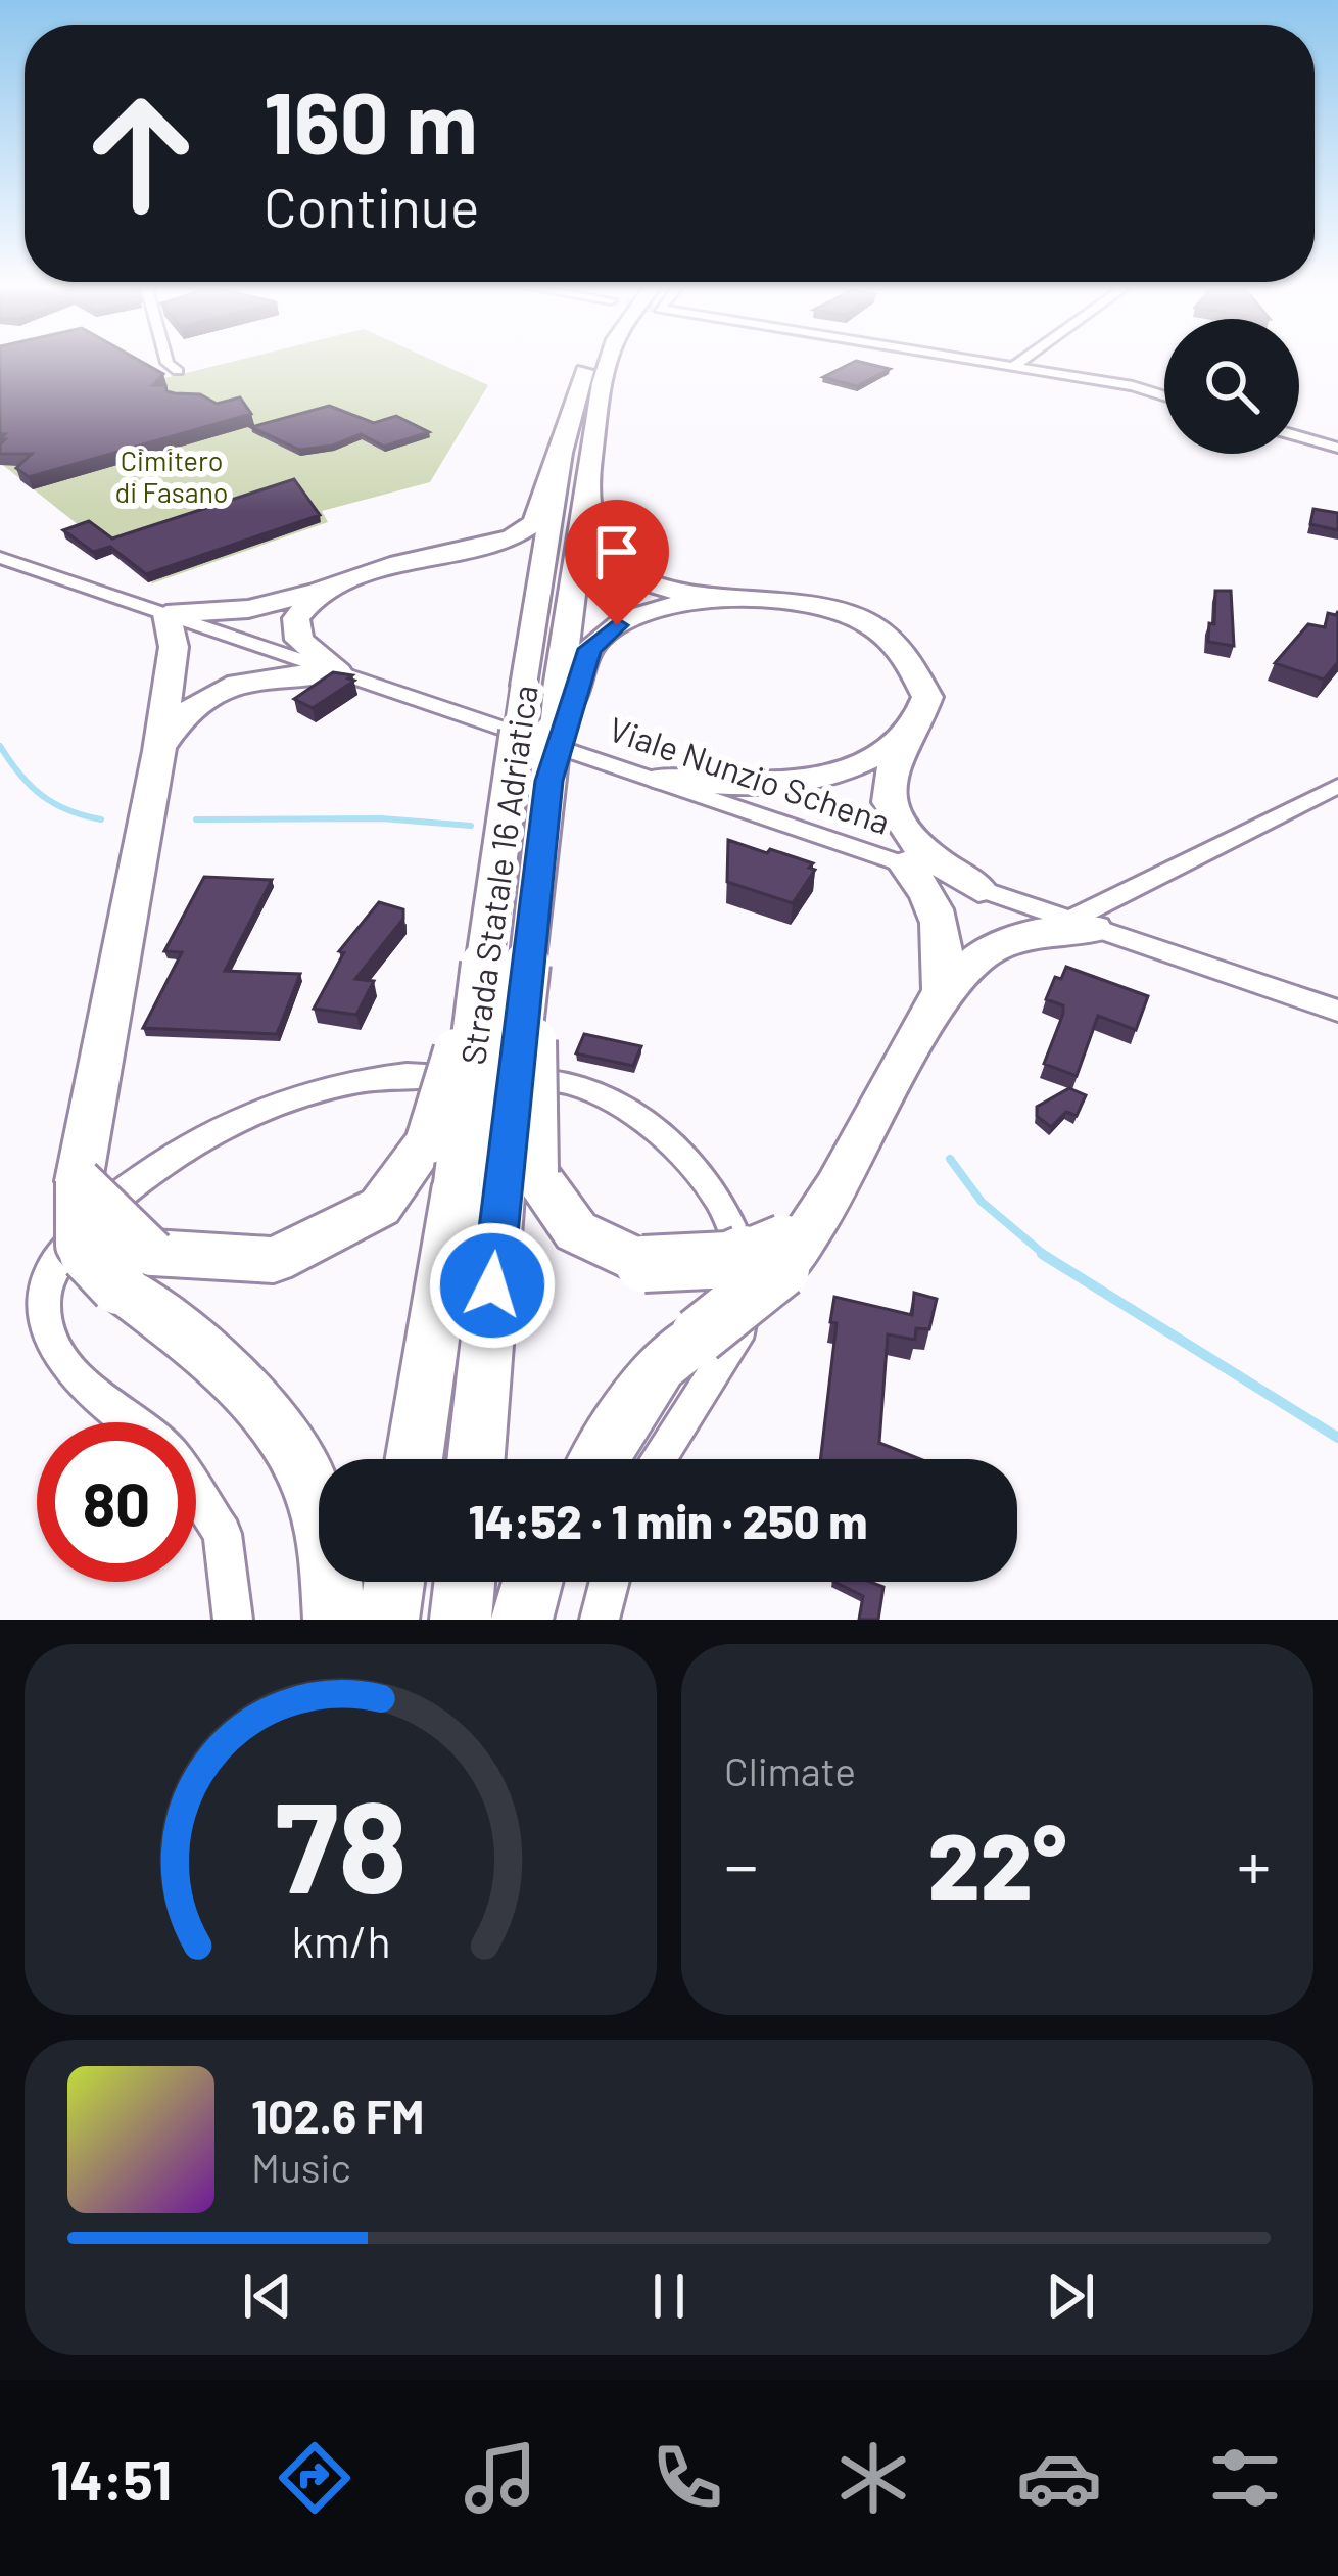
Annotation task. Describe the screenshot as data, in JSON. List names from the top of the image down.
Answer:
{
  "streets": {
    "highway": ["Strada Statale 16 Adriatica"],
    "street": ["Viale Nunzio Schena"]
  },
  "parks": ["Cimitero di Fasano"],
  "page": {
    "turn": ["160 m", "Continue"],
    "limit": "80",
    "trip": "14:52 · 1 min · 250 m",
    "tile": "Climate",
    "heat": ["−", "22°", "+"],
    "song": ["102.6 FM", "Music"],
    "tabs": "14:51",
    "gauge": ["78", "km/h"]
  }
}
